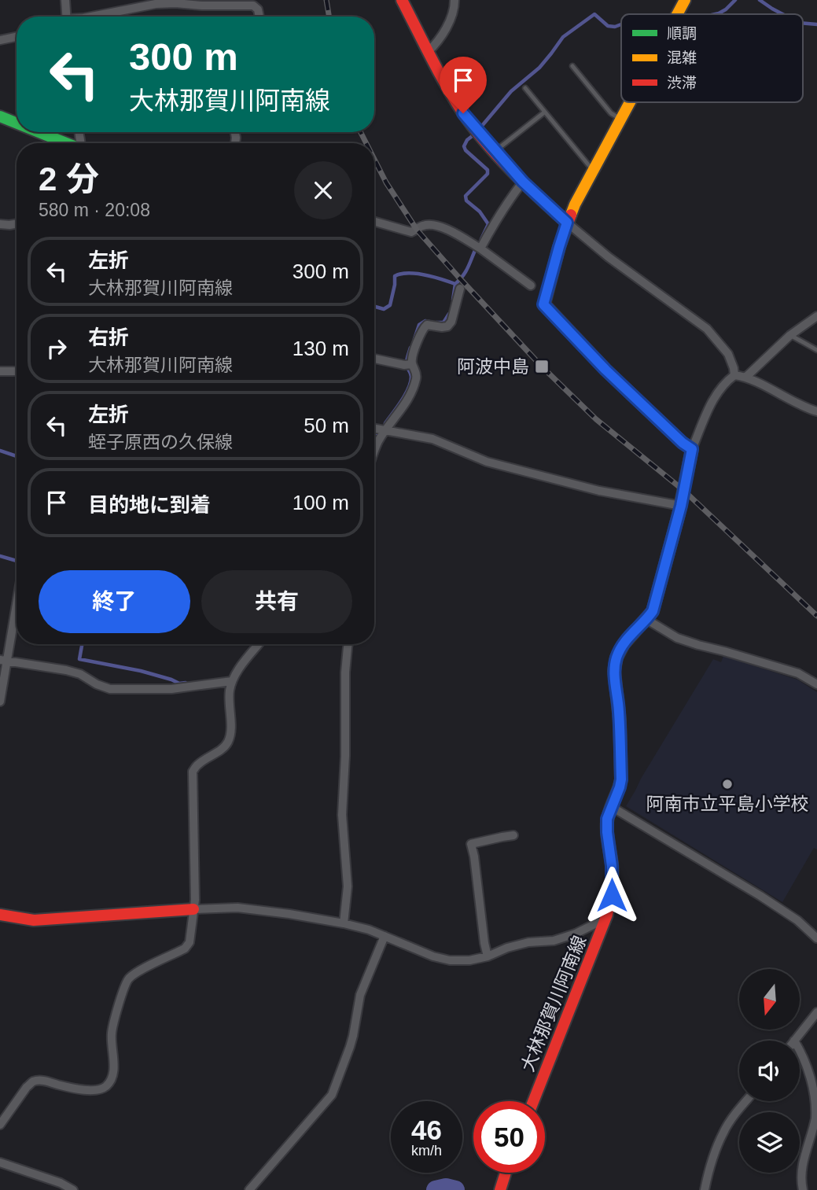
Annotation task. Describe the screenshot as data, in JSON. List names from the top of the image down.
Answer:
{
  "streets": {
    "main road": ["大林那賀川阿南線"]
  },
  "places": {
    "transit": ["阿波中島"],
    "other": ["阿南市立平島小学校"]
  },
  "legend": ["順調", "混雑", "渋滞"],
  "north": "bottom",
  "page": {
    "turn": ["300 m", "大林那賀川阿南線"],
    "heading": ["2 分", "580 m · 20:08"],
    "list": [
      {
        "name": "左折",
        "note": "大林那賀川阿南線",
        "value": "300 m"
      },
      {
        "name": "右折",
        "note": "大林那賀川阿南線",
        "value": "130 m"
      },
      {
        "name": "左折",
        "note": "蛭子原西の久保線",
        "value": "50 m"
      },
      {
        "name": "目的地に到着",
        "value": "100 m"
      }
    ],
    "buttons": ["終了", "共有"],
    "speed": "46 km/h",
    "limit": "50"
  }
}
